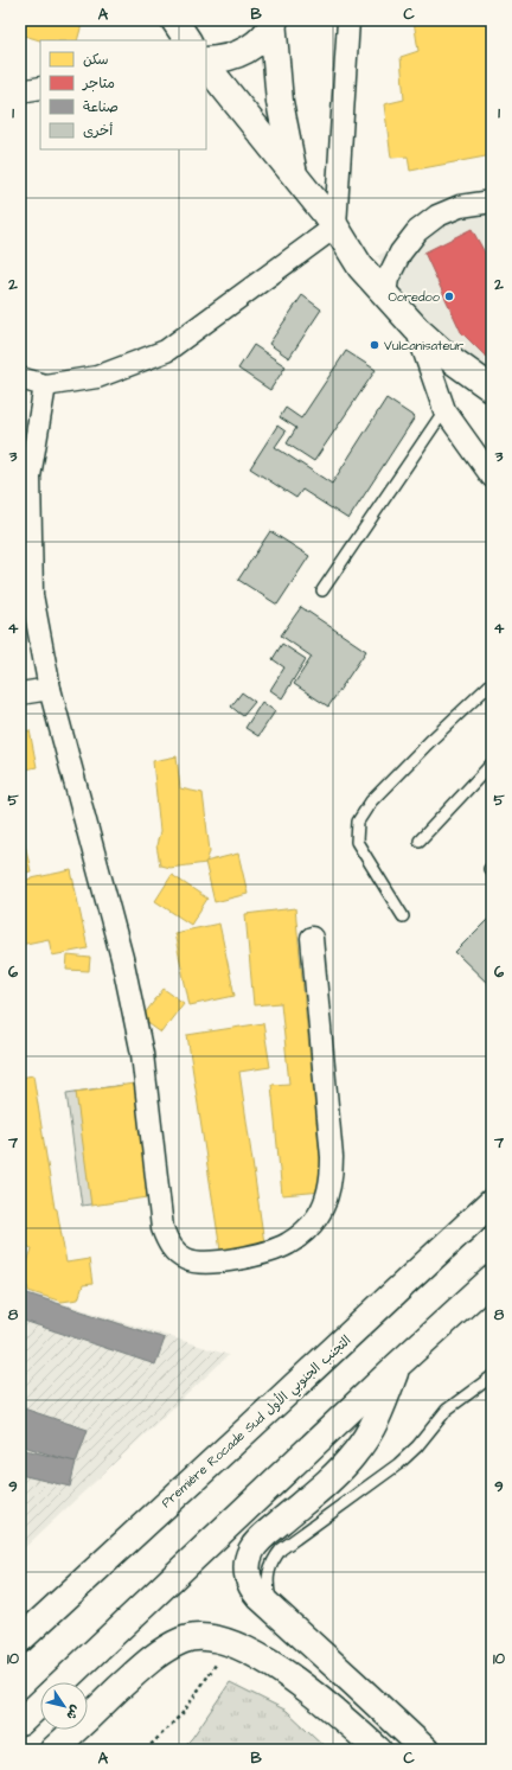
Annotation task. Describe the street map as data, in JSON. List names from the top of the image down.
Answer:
{
  "streets": {
    "main road": ["Première Rocade Sud التجنب الجنوبي الأول"]
  },
  "places": ["Ooredoo", "Vulcanisateur"],
  "legend": [
    "سكن",
    "متاجر",
    "صناعة",
    "أخرى"
  ],
  "north": "bottom right",
  "grid": {
    "columns": ["A", "B", "C"],
    "rows": [
      "1",
      "2",
      "3",
      "4",
      "5",
      "6",
      "7",
      "8",
      "9",
      "10"
    ]
  }
}
